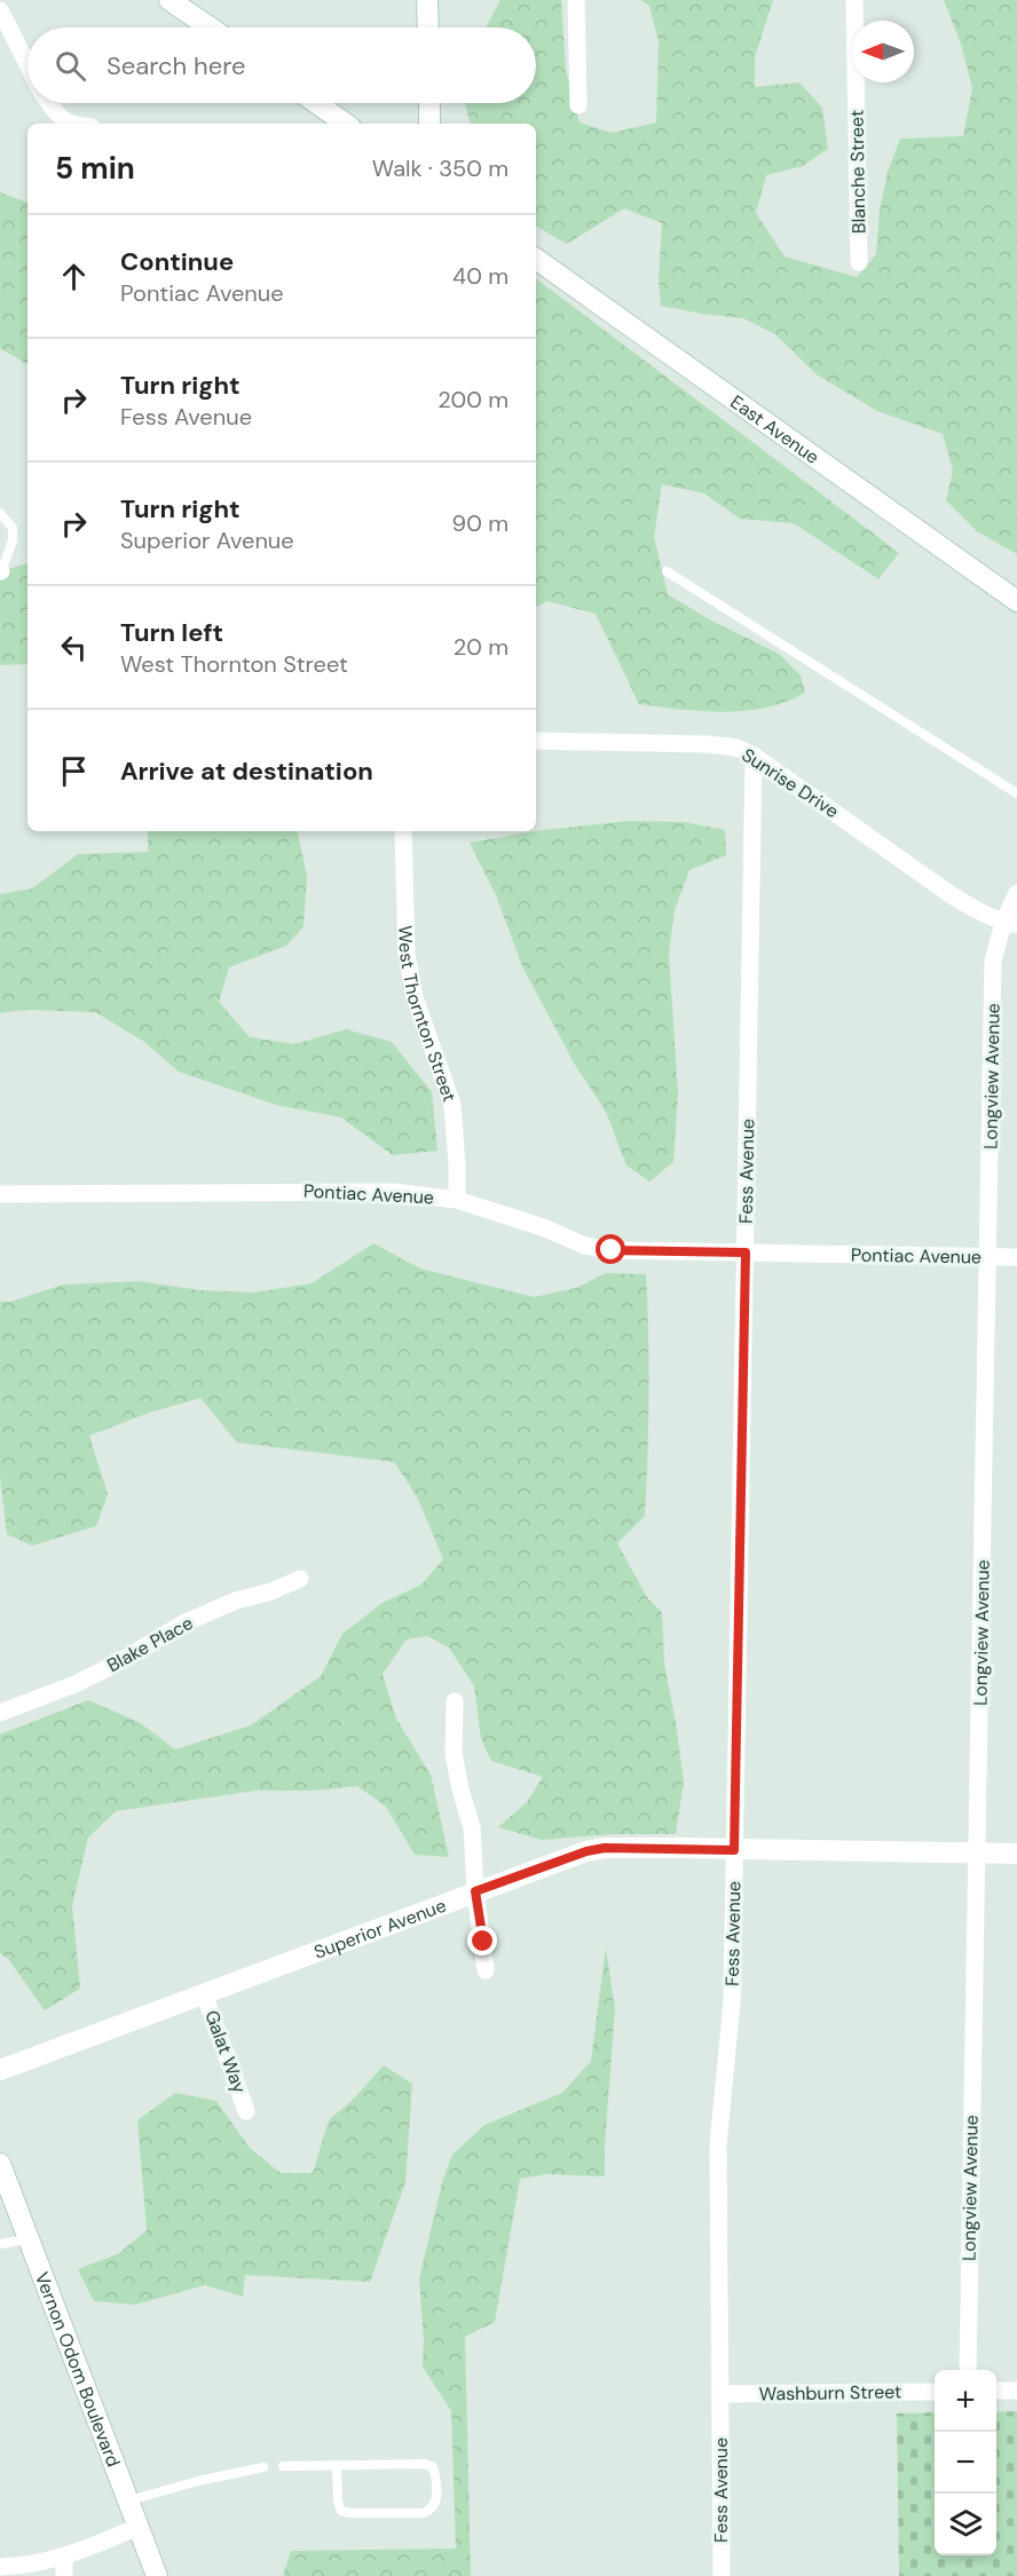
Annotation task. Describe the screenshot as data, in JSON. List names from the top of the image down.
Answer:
{
  "streets": {
    "main road": ["East Avenue", "Superior Avenue", "Vernon Odom Boulevard"],
    "street": [
      "Blanche Street",
      "Sunrise Drive",
      "West Thornton Street",
      "Longview Avenue",
      "Fess Avenue",
      "Pontiac Avenue",
      "Blake Place",
      "Galat Way",
      "Washburn Street"
    ]
  },
  "crossings": [
    ["Sunrise Drive", "Longview Avenue"],
    ["Sunrise Drive", "Fess Avenue"],
    ["West Thornton Street", "Pontiac Avenue"],
    ["Longview Avenue", "Pontiac Avenue"],
    ["Longview Avenue", "Superior Avenue"],
    ["Fess Avenue", "Pontiac Avenue"],
    ["Fess Avenue", "Superior Avenue"],
    ["Fess Avenue", "Washburn Street"],
    ["Superior Avenue", "Galat Way"]
  ],
  "north": "left",
  "page": {
    "search": "Search here",
    "heading": ["5 min", "Walk · 350 m"],
    "list": [
      ["Continue", "Pontiac Avenue", "40 m"],
      ["Turn right", "Fess Avenue", "200 m"],
      ["Turn right", "Superior Avenue", "90 m"],
      ["Turn left", "West Thornton Street", "20 m"],
      "Arrive at destination"
    ],
    "map_buttons": ["+", "−"]
  }
}
